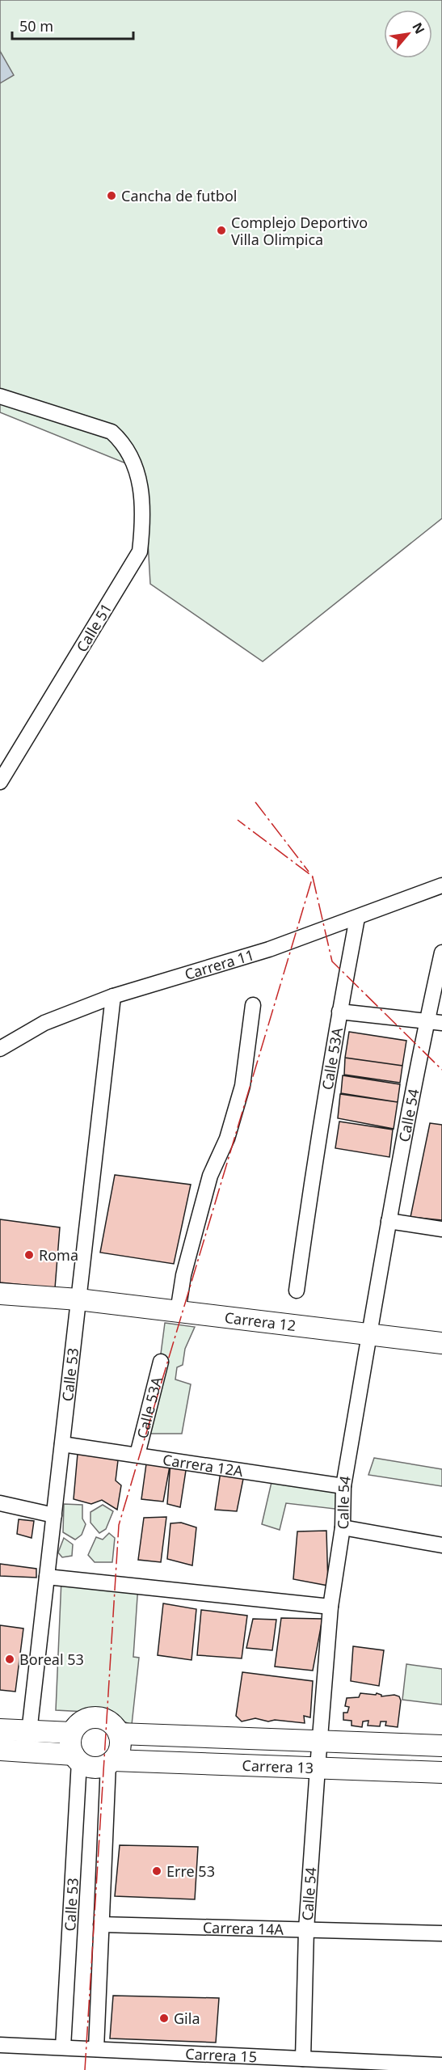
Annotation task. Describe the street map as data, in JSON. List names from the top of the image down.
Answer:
{
  "streets": {
    "street": [
      "Calle 51",
      "Carrera 11",
      "Calle 53A",
      "Calle 54",
      "Carrera 12",
      "Calle 53",
      "Carrera 12A",
      "Carrera 13",
      "Carrera 14A",
      "Carrera 15"
    ]
  },
  "crossings": [
    ["Carrera 11", "Calle 53A"],
    ["Carrera 11", "Calle 53"],
    ["Calle 53A", "Carrera 12A"],
    ["Calle 54", "Carrera 12"],
    ["Calle 54", "Carrera 12A"],
    ["Calle 54", "Carrera 13"],
    ["Calle 54", "Carrera 14A"],
    ["Calle 54", "Carrera 15"],
    ["Carrera 12", "Calle 53"],
    ["Calle 53", "Carrera 12A"],
    ["Calle 53", "Carrera 13"],
    ["Calle 53", "Carrera 15"]
  ],
  "places": [
    "Cancha de futbol",
    "Complejo Deportivo Villa Olimpica",
    "Roma",
    "Boreal 53",
    "Erre 53",
    "Gila"
  ],
  "scale_bar": "50 m",
  "north": "top right"
}
